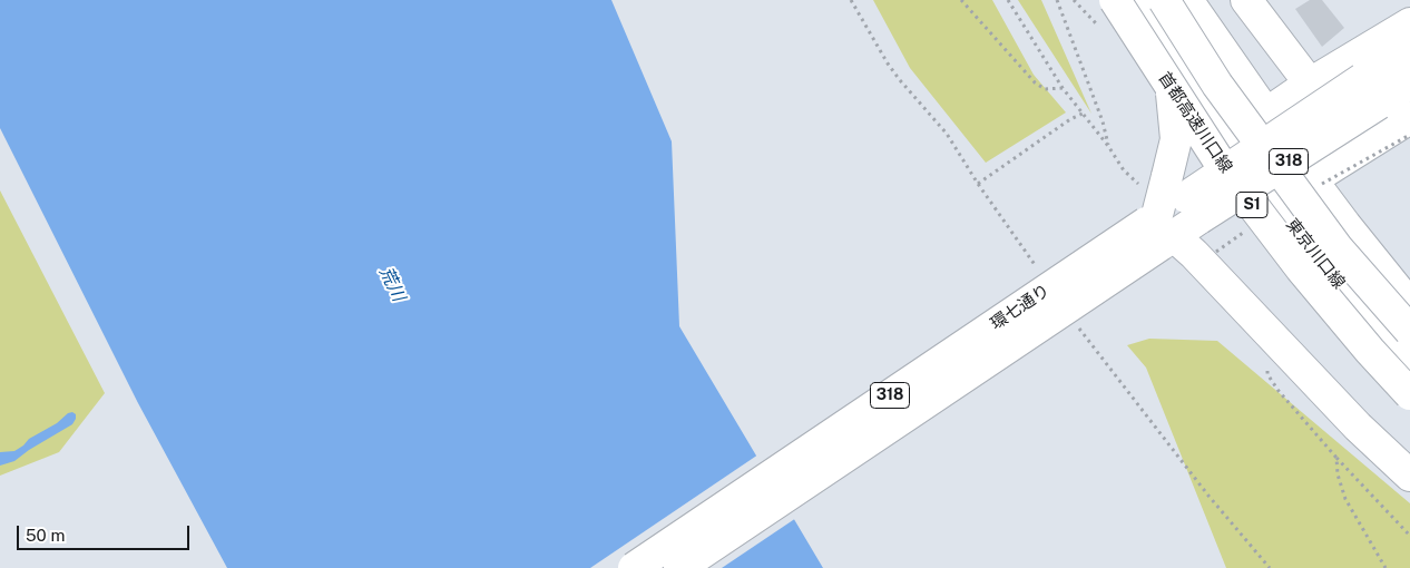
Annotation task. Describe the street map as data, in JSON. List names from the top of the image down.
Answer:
{
  "streets": {
    "main road": [
      "首都高速川口線",
      "318",
      "S1",
      "東京川口線",
      "環七通り"
    ]
  },
  "crossings": [
    ["318", "東京川口線"]
  ],
  "water": ["荒川"],
  "scale_bar": "50 m"
}
